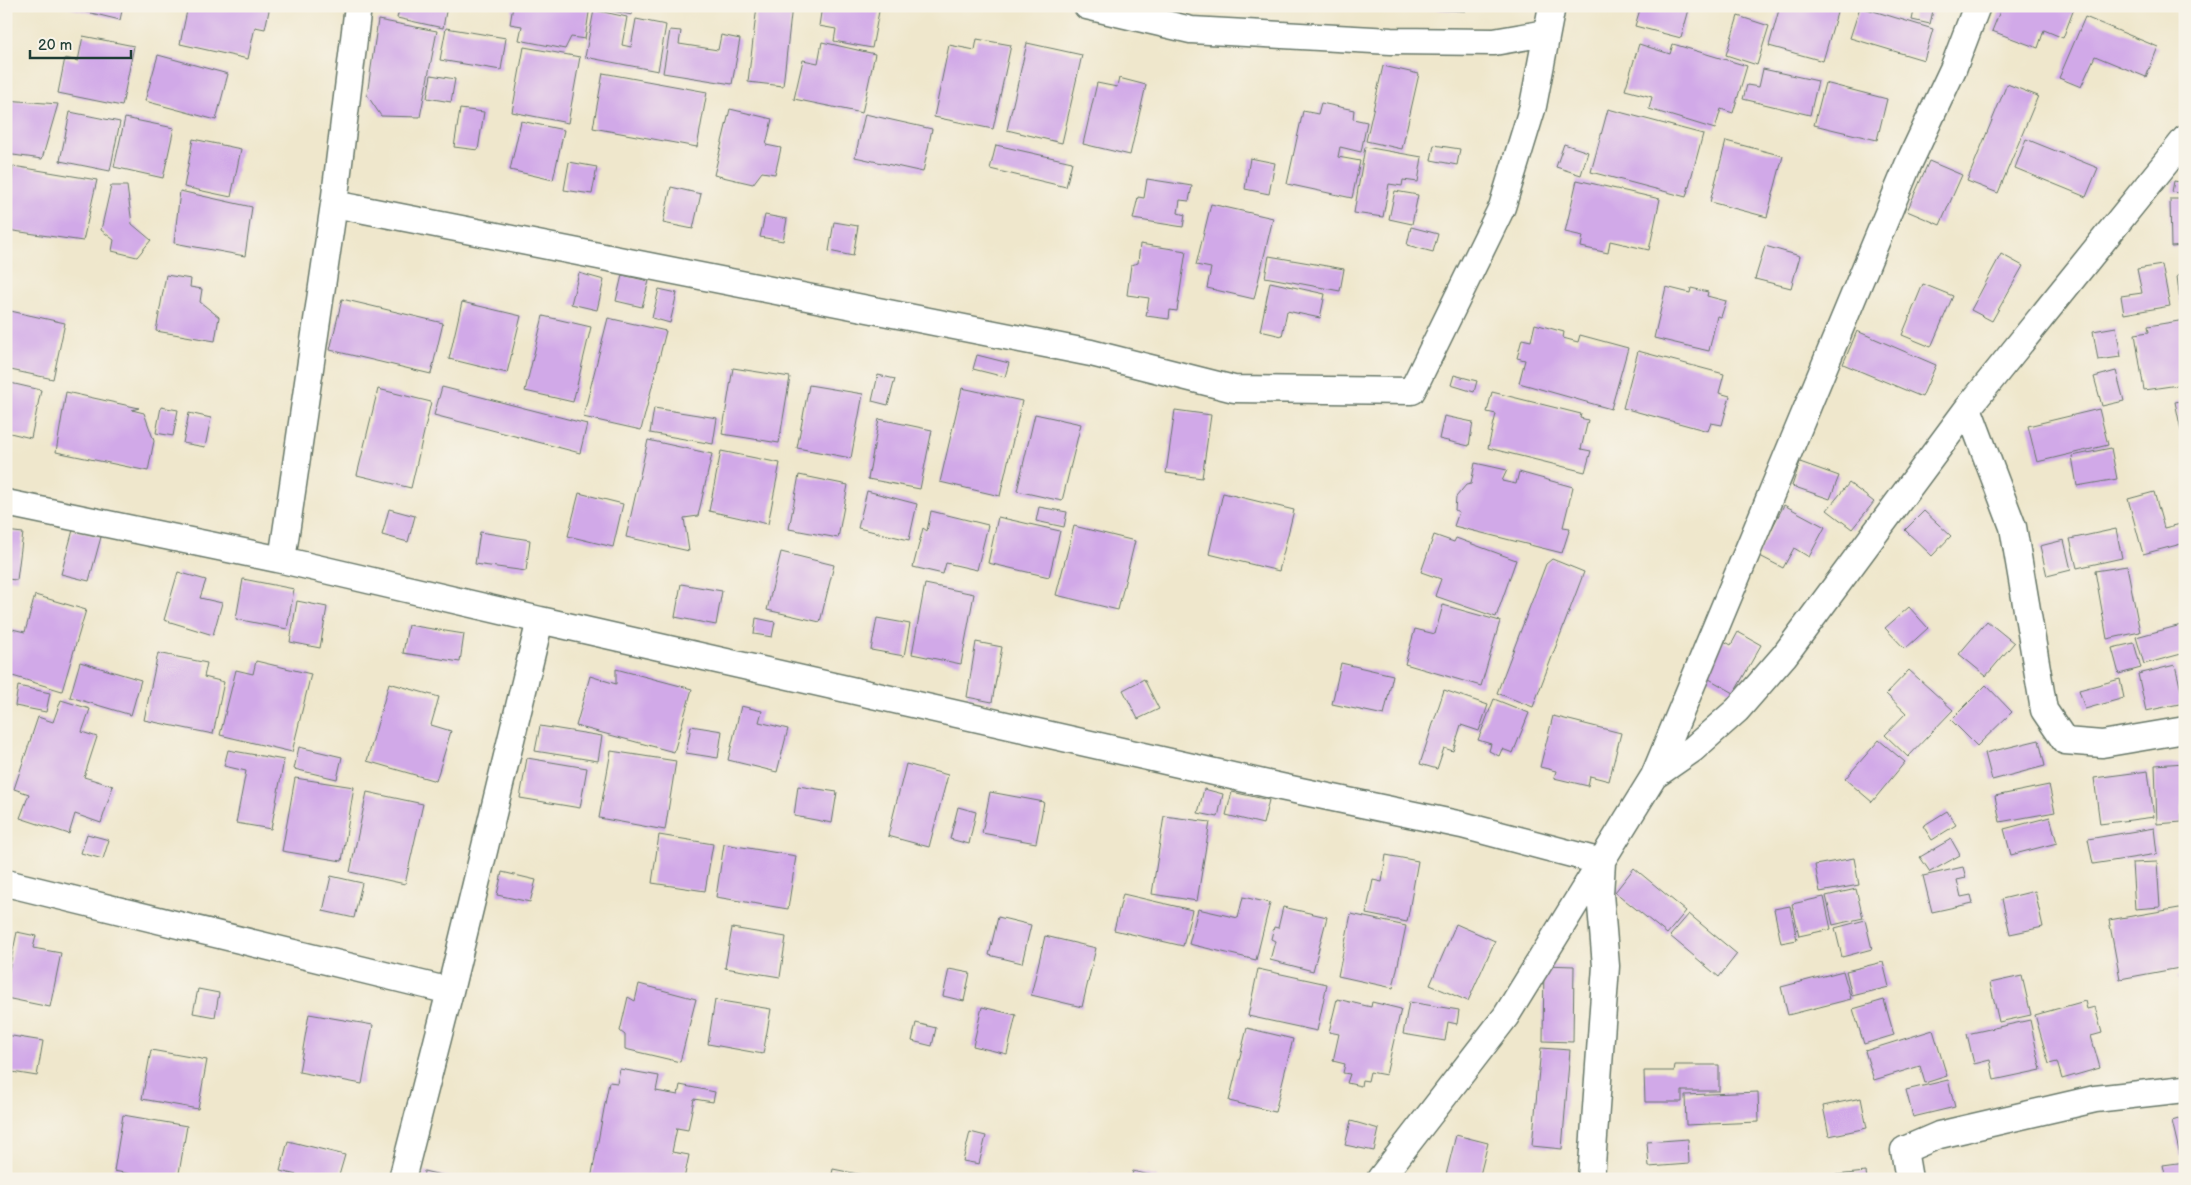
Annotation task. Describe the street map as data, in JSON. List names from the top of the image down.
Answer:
{
  "scale_bar": "20 m"
}
